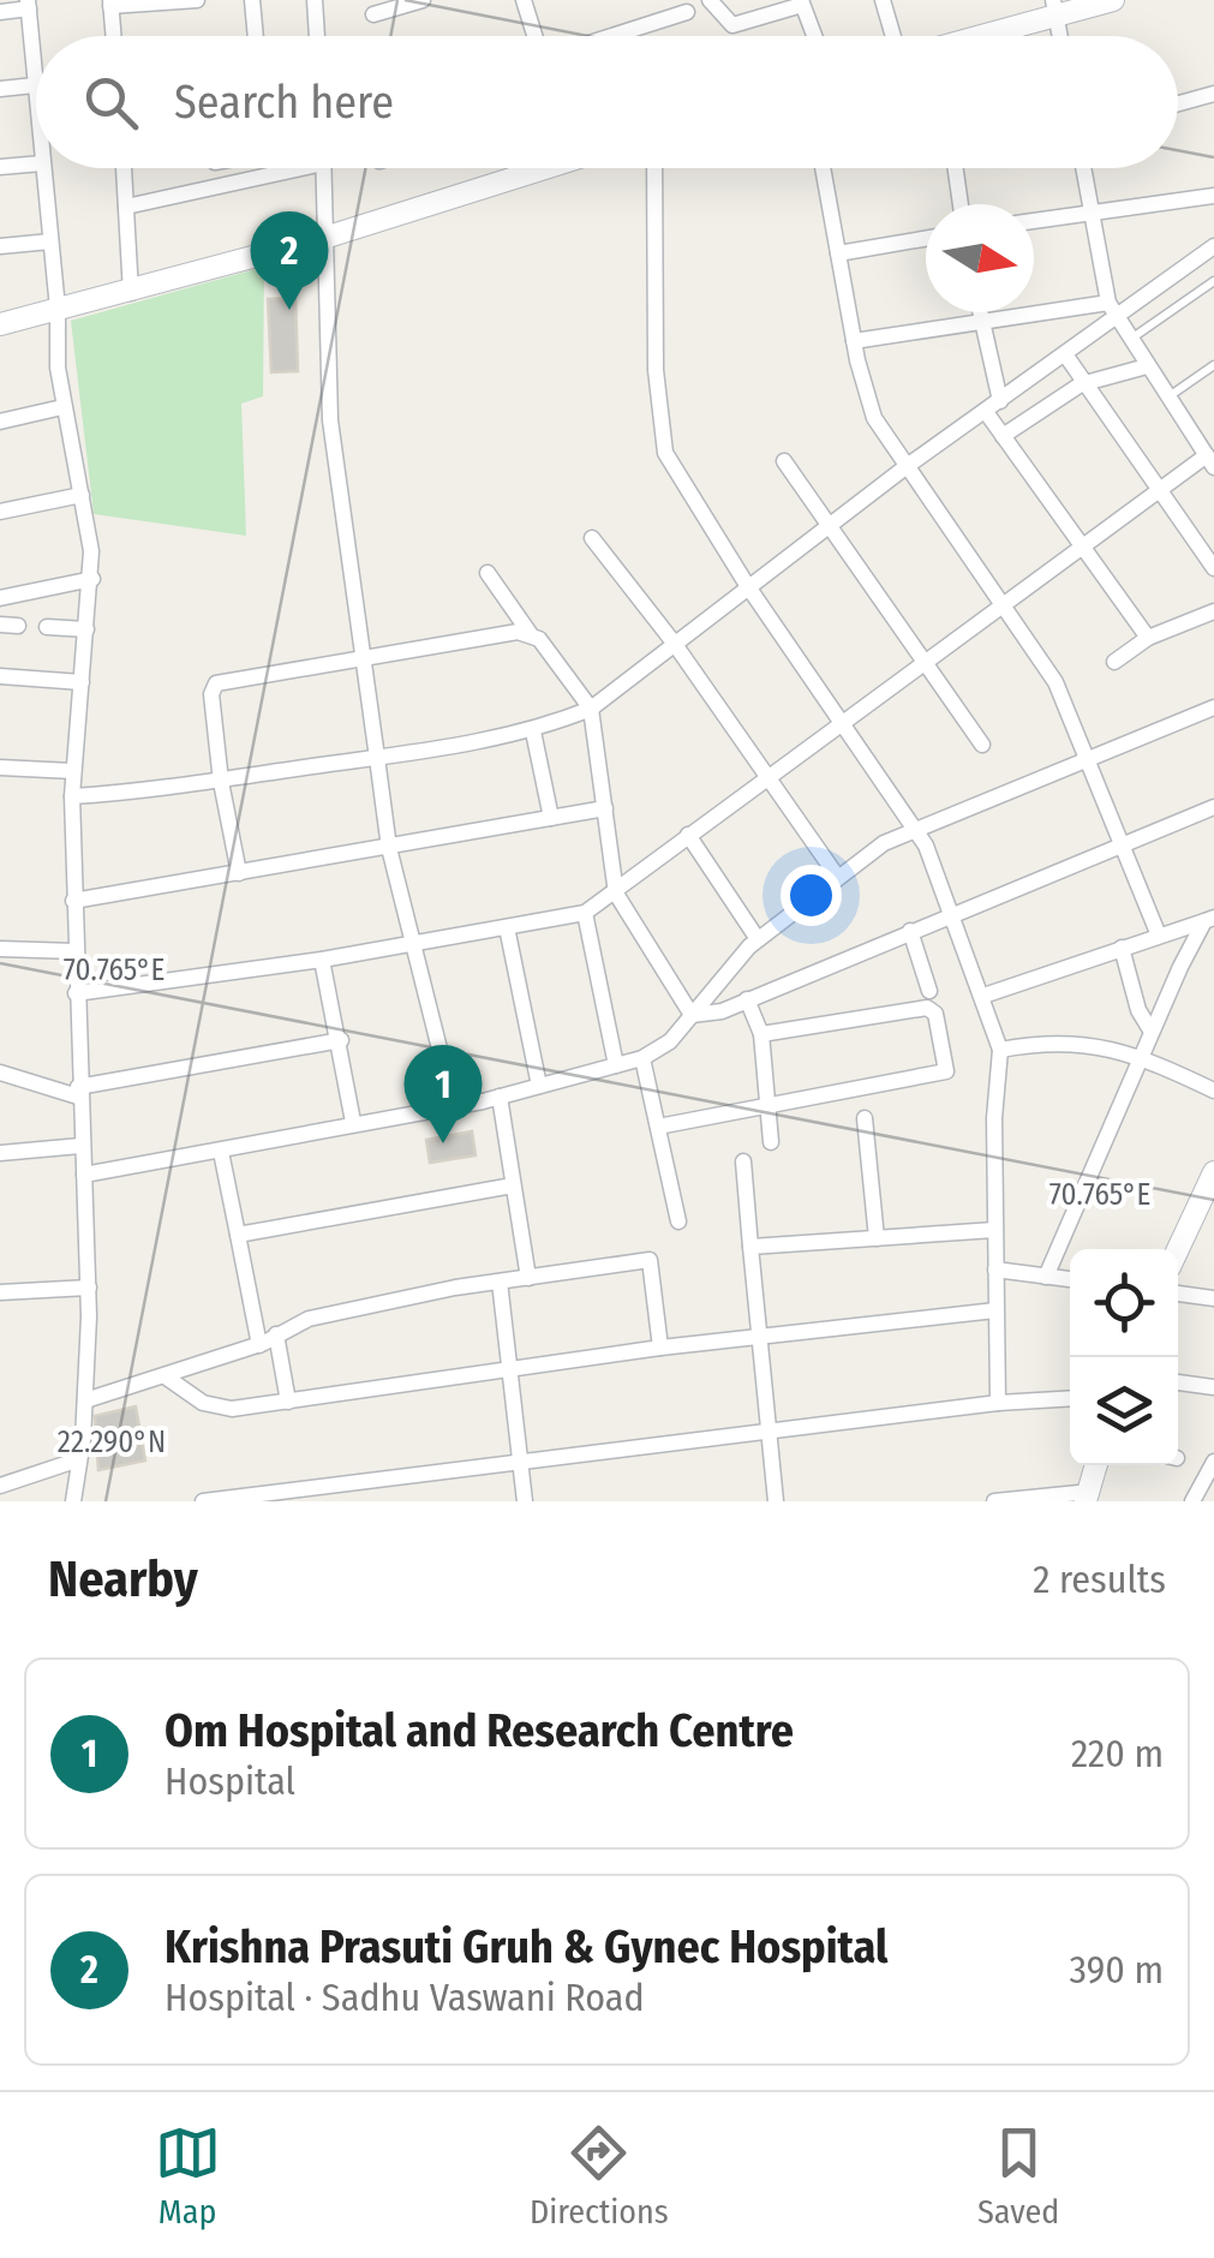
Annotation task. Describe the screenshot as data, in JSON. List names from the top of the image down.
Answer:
{
  "north": "right",
  "page": {
    "search": "Search here",
    "pins": ["2", "1"],
    "heading": ["Nearby", "2 results"],
    "list": [
      {
        "mark": "1",
        "name": "Om Hospital and Research Centre",
        "note": "Hospital",
        "value": "220 m"
      },
      {
        "mark": "2",
        "name": "Krishna Prasuti Gruh & Gynec Hospital",
        "note": "Hospital · Sadhu Vaswani Road",
        "value": "390 m"
      }
    ],
    "nav": ["Map", "Directions", "Saved"]
  },
  "coordinates": ["70.765°E", "22.290°N"]
}
